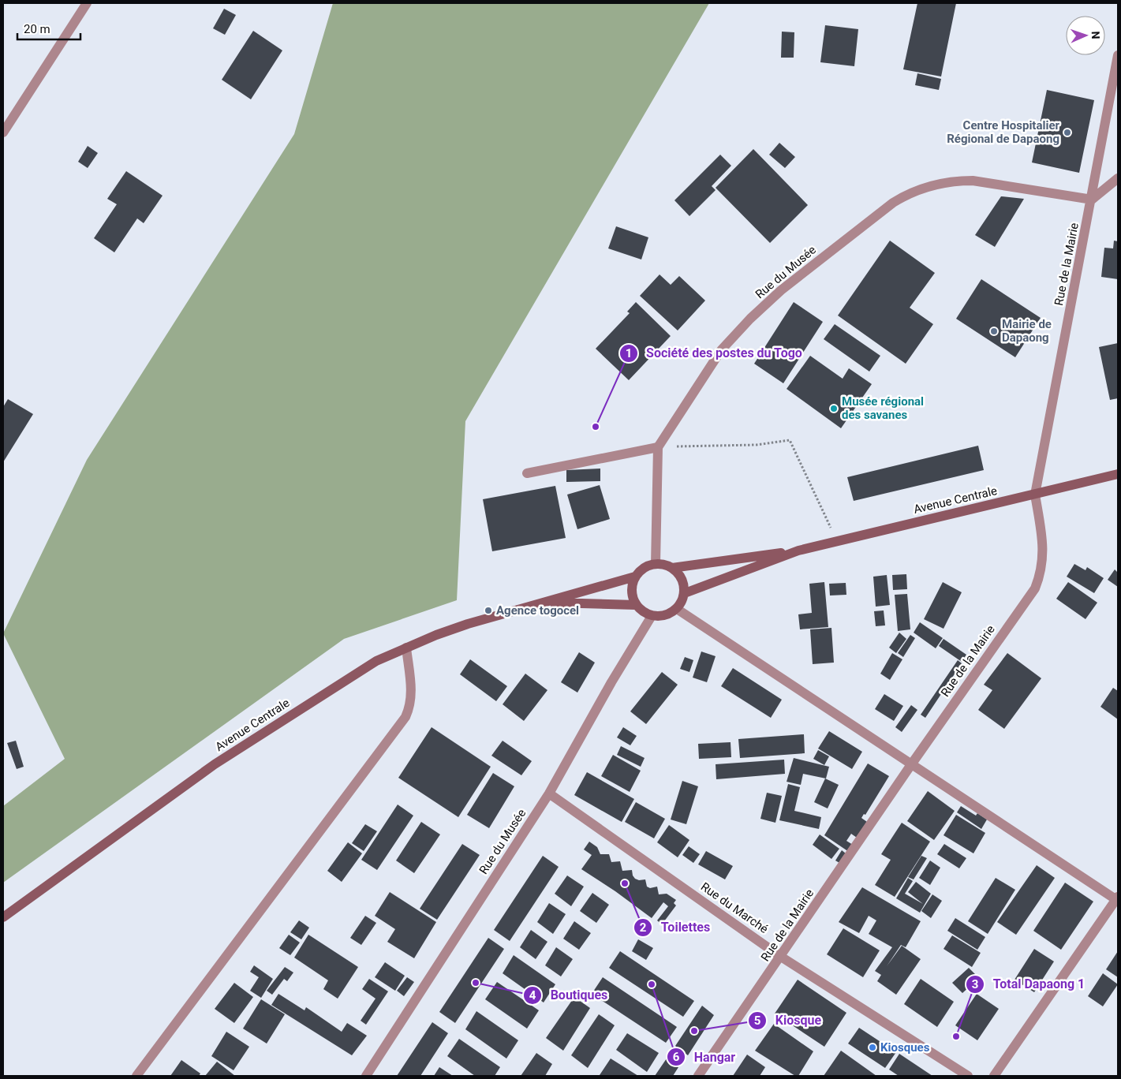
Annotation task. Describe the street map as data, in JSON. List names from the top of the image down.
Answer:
{
  "streets": {
    "main road": ["Avenue Centrale"],
    "street": ["Rue de la Mairie", "Rue du Musée", "Rue du Marché"]
  },
  "crossings": [
    ["Rue de la Mairie", "Rue du Musée"],
    ["Rue de la Mairie", "Avenue Centrale"],
    ["Rue de la Mairie", "Rue du Marché"],
    ["Rue du Musée", "Avenue Centrale"],
    ["Rue du Musée", "Rue du Marché"]
  ],
  "places": [
    "Centre Hospitalier Régional de Dapaong",
    "Mairie de Dapaong",
    "Musée régional des savanes",
    "Société des postes du Togo",
    "Agence togocel",
    "Toilettes",
    "Boutiques",
    "Hangar",
    "Kiosque",
    "Total Dapaong 1",
    "Kiosques"
  ],
  "scale_bar": "20 m",
  "north": "right"
}
